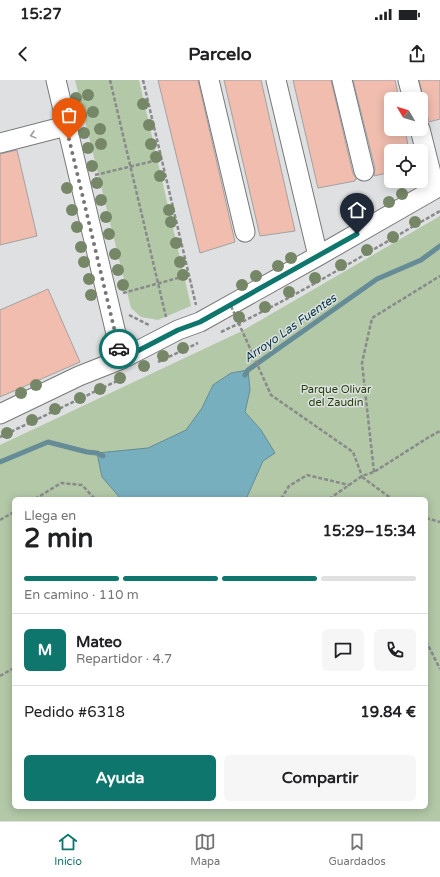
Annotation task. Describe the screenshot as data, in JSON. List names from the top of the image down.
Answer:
{
  "water": ["Arroyo Las Fuentes"],
  "parks": ["Parque Olivar del Zaudín"],
  "north": "top left",
  "page": {
    "status": "15:27",
    "header": "Parcelo",
    "heading": ["2 min", "Llega en", "15:29–15:34"],
    "panel": [
      "Mateo",
      "Repartidor · 4.7",
      "Pedido #6318",
      "19.84 €"
    ],
    "bar": "En camino · 110 m",
    "round": "M",
    "buttons": ["Ayuda", "Compartir"],
    "tabs": ["Inicio", "Mapa", "Guardados"]
  }
}
